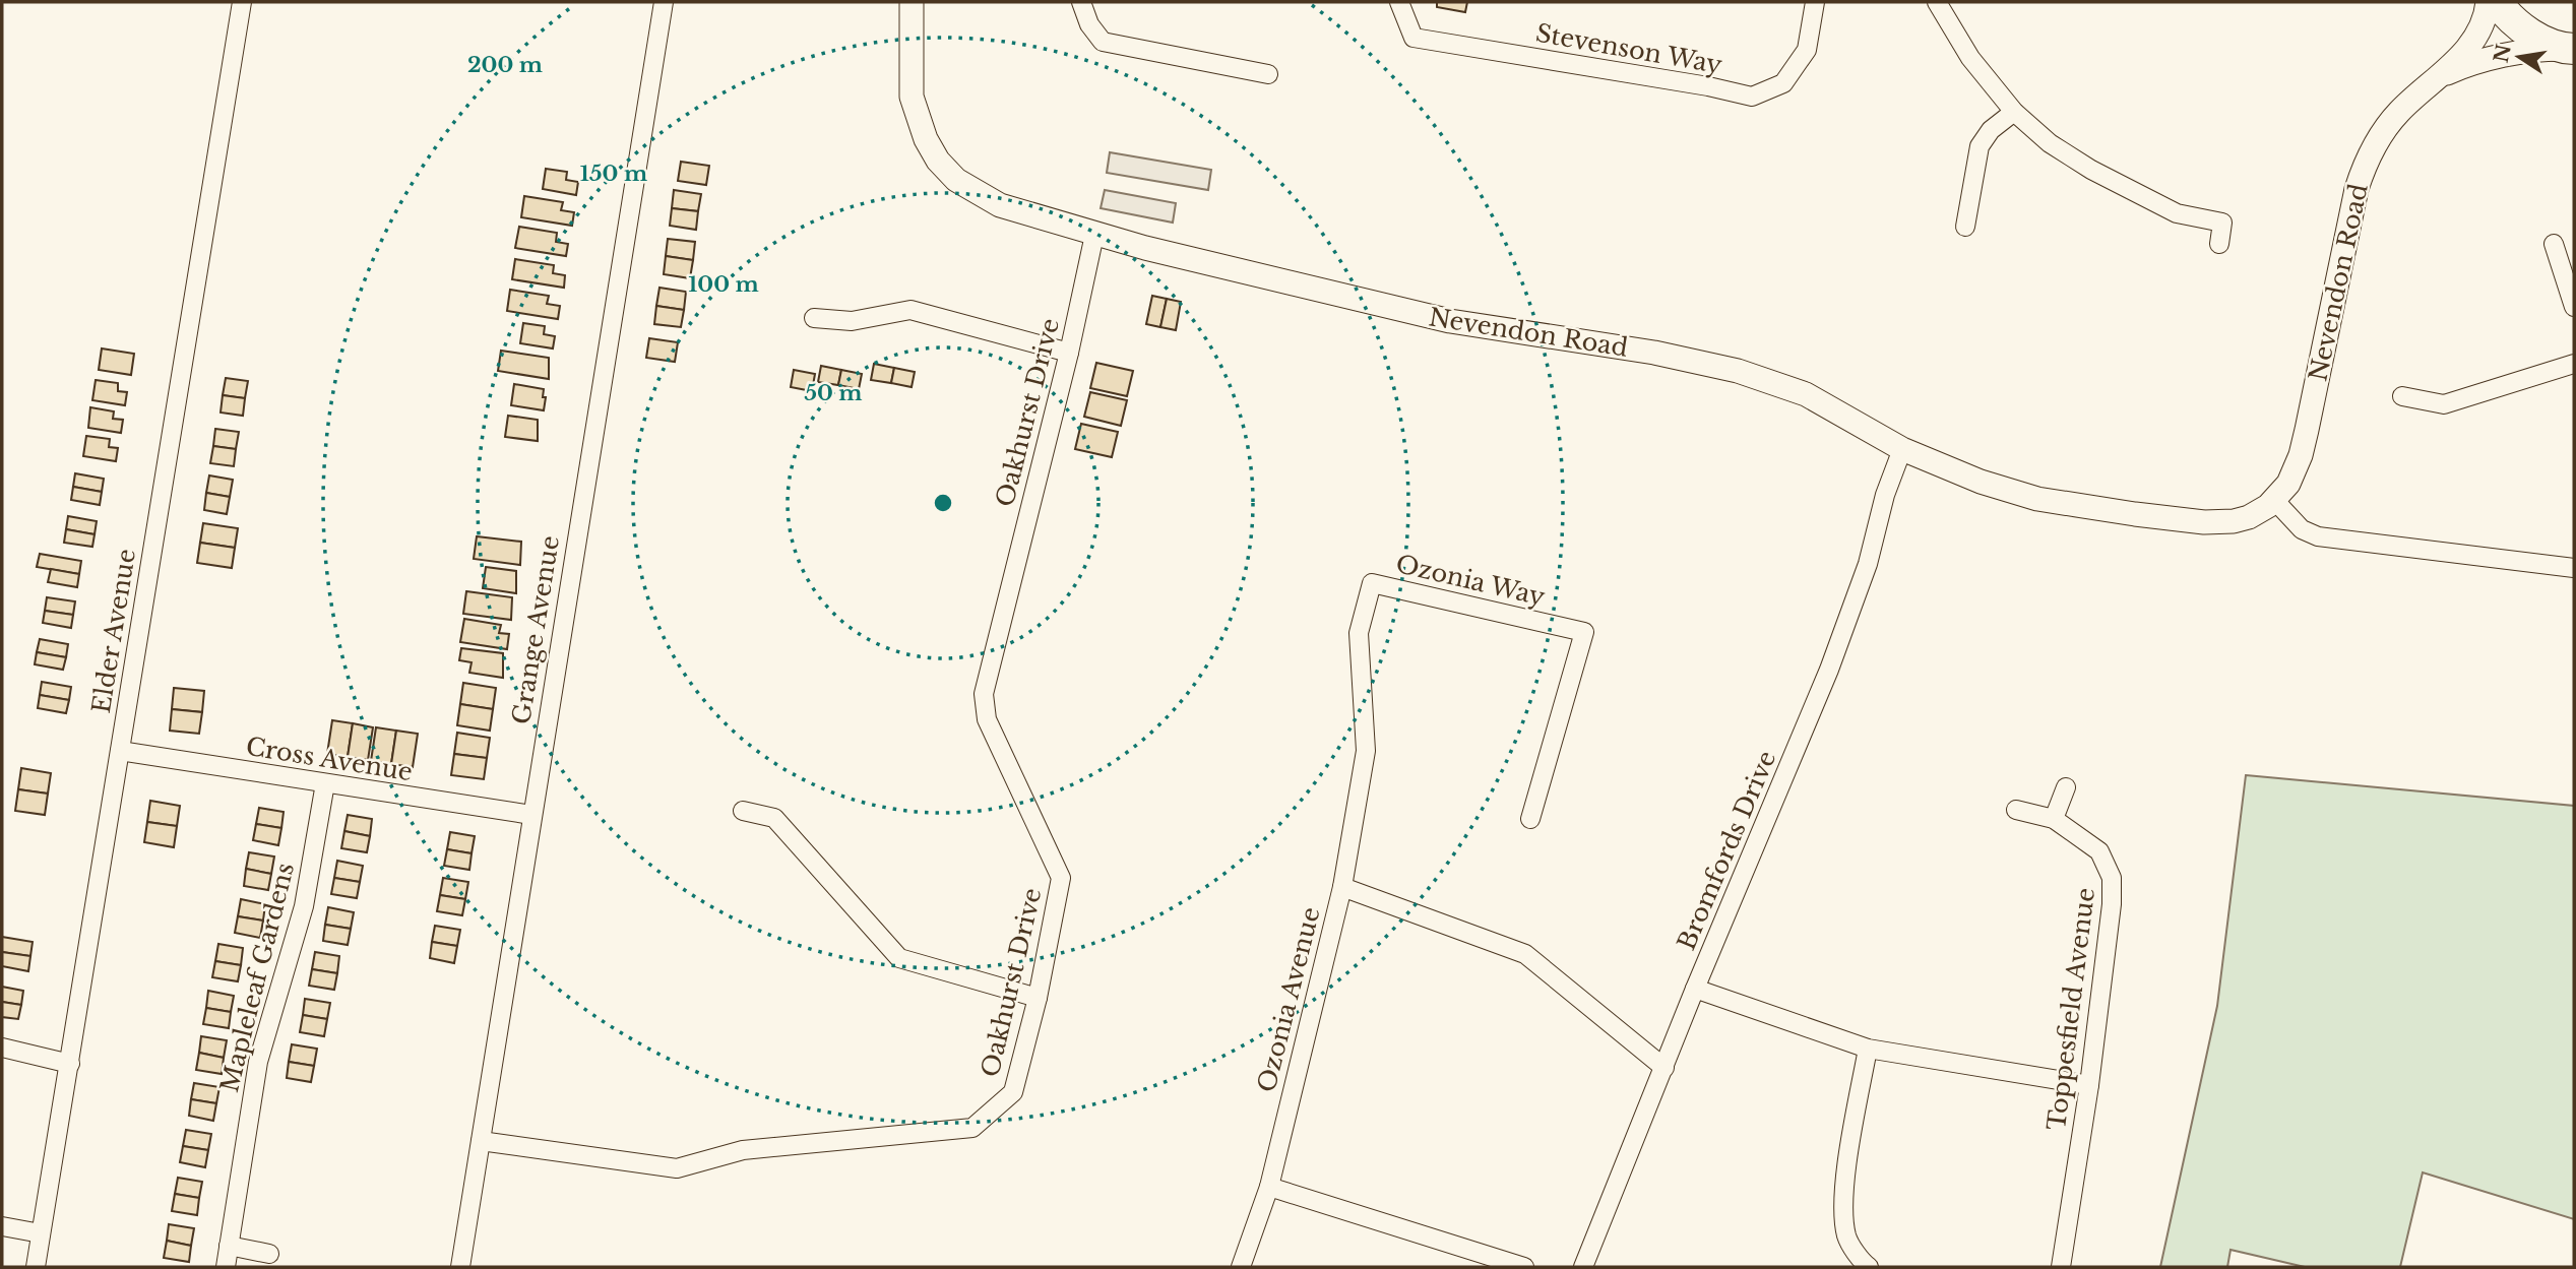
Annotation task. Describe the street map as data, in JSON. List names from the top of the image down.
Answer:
{
  "streets": {
    "street": [
      "Stevenson Way",
      "Nevendon Road",
      "Oakhurst Drive",
      "Ozonia Way",
      "Grange Avenue",
      "Elder Avenue",
      "Cross Avenue",
      "Bromfords Drive",
      "Mapleleaf Gardens",
      "Ozonia Avenue",
      "Toppesfield Avenue"
    ]
  },
  "crossings": [
    ["Nevendon Road", "Oakhurst Drive"],
    ["Nevendon Road", "Bromfords Drive"],
    ["Oakhurst Drive", "Grange Avenue"],
    ["Ozonia Way", "Ozonia Avenue"],
    ["Grange Avenue", "Cross Avenue"],
    ["Elder Avenue", "Cross Avenue"],
    ["Cross Avenue", "Mapleleaf Gardens"],
    ["Bromfords Drive", "Ozonia Avenue"]
  ],
  "north": "left",
  "rings": [
    "200 m",
    "150 m",
    "100 m",
    "50 m"
  ]
}
